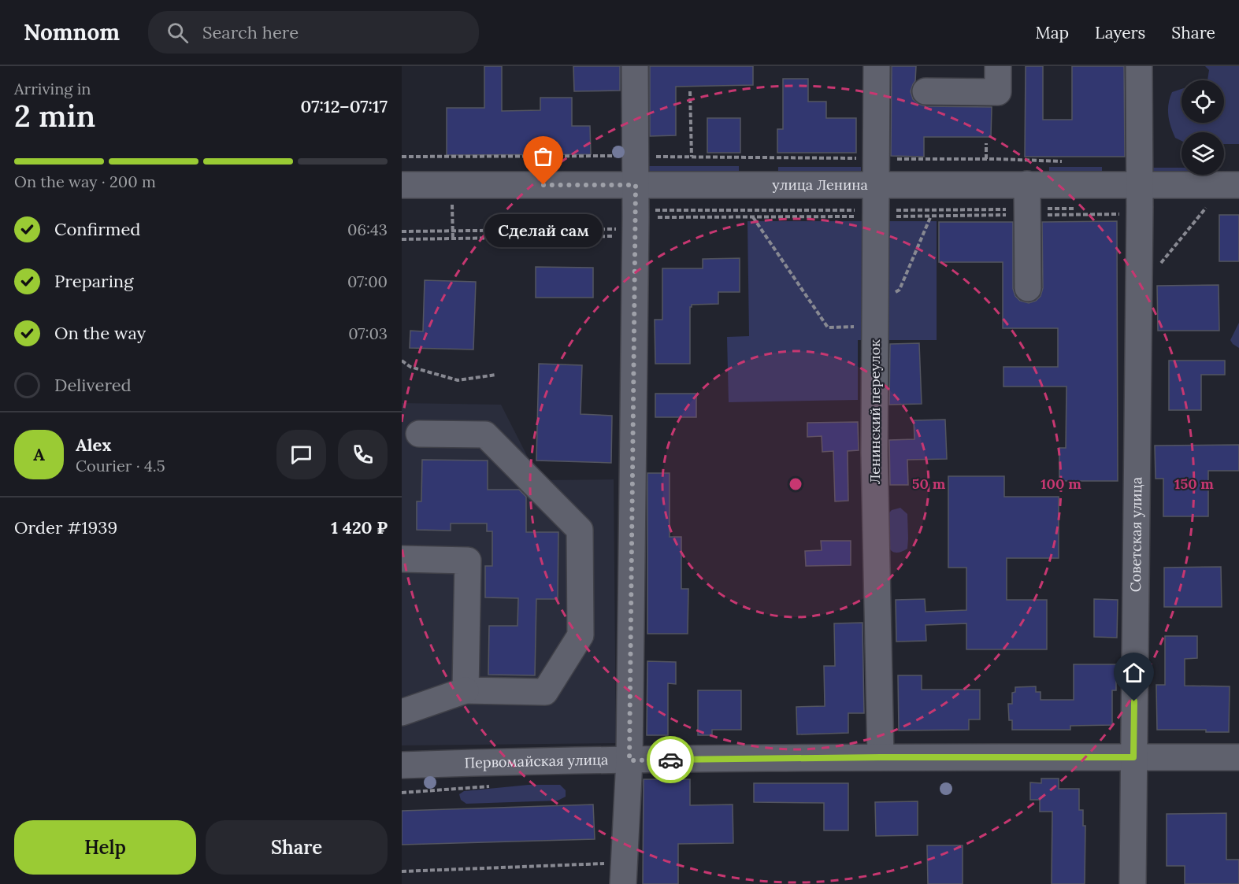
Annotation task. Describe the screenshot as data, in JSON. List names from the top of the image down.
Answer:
{
  "streets": {
    "street": [
      "улица Ленина",
      "Ленинский переулок",
      "Советская улица",
      "Первомайская улица"
    ]
  },
  "crossings": [
    ["улица Ленина", "Ленинский переулок"],
    ["улица Ленина", "Советская улица"],
    ["Ленинский переулок", "Первомайская улица"],
    ["Советская улица", "Первомайская улица"]
  ],
  "places": ["Сделай сам"],
  "page": {
    "header": "Nomnom",
    "search": "Search here",
    "nav": ["Map", "Layers", "Share"],
    "heading": ["2 min", "Arriving in", "07:12–07:17"],
    "panel": [
      "Alex",
      "Courier · 4.5",
      "Order #1939",
      "1 420 ₽"
    ],
    "bar": "On the way · 200 m",
    "list": [
      ["Confirmed", "06:43"],
      ["Preparing", "07:00"],
      ["On the way", "07:03"],
      "Delivered"
    ],
    "bubble": "Сделай сам",
    "round": "A",
    "buttons": ["Help", "Share"]
  },
  "rings": ["50 m", "100 m", "150 m"]
}
